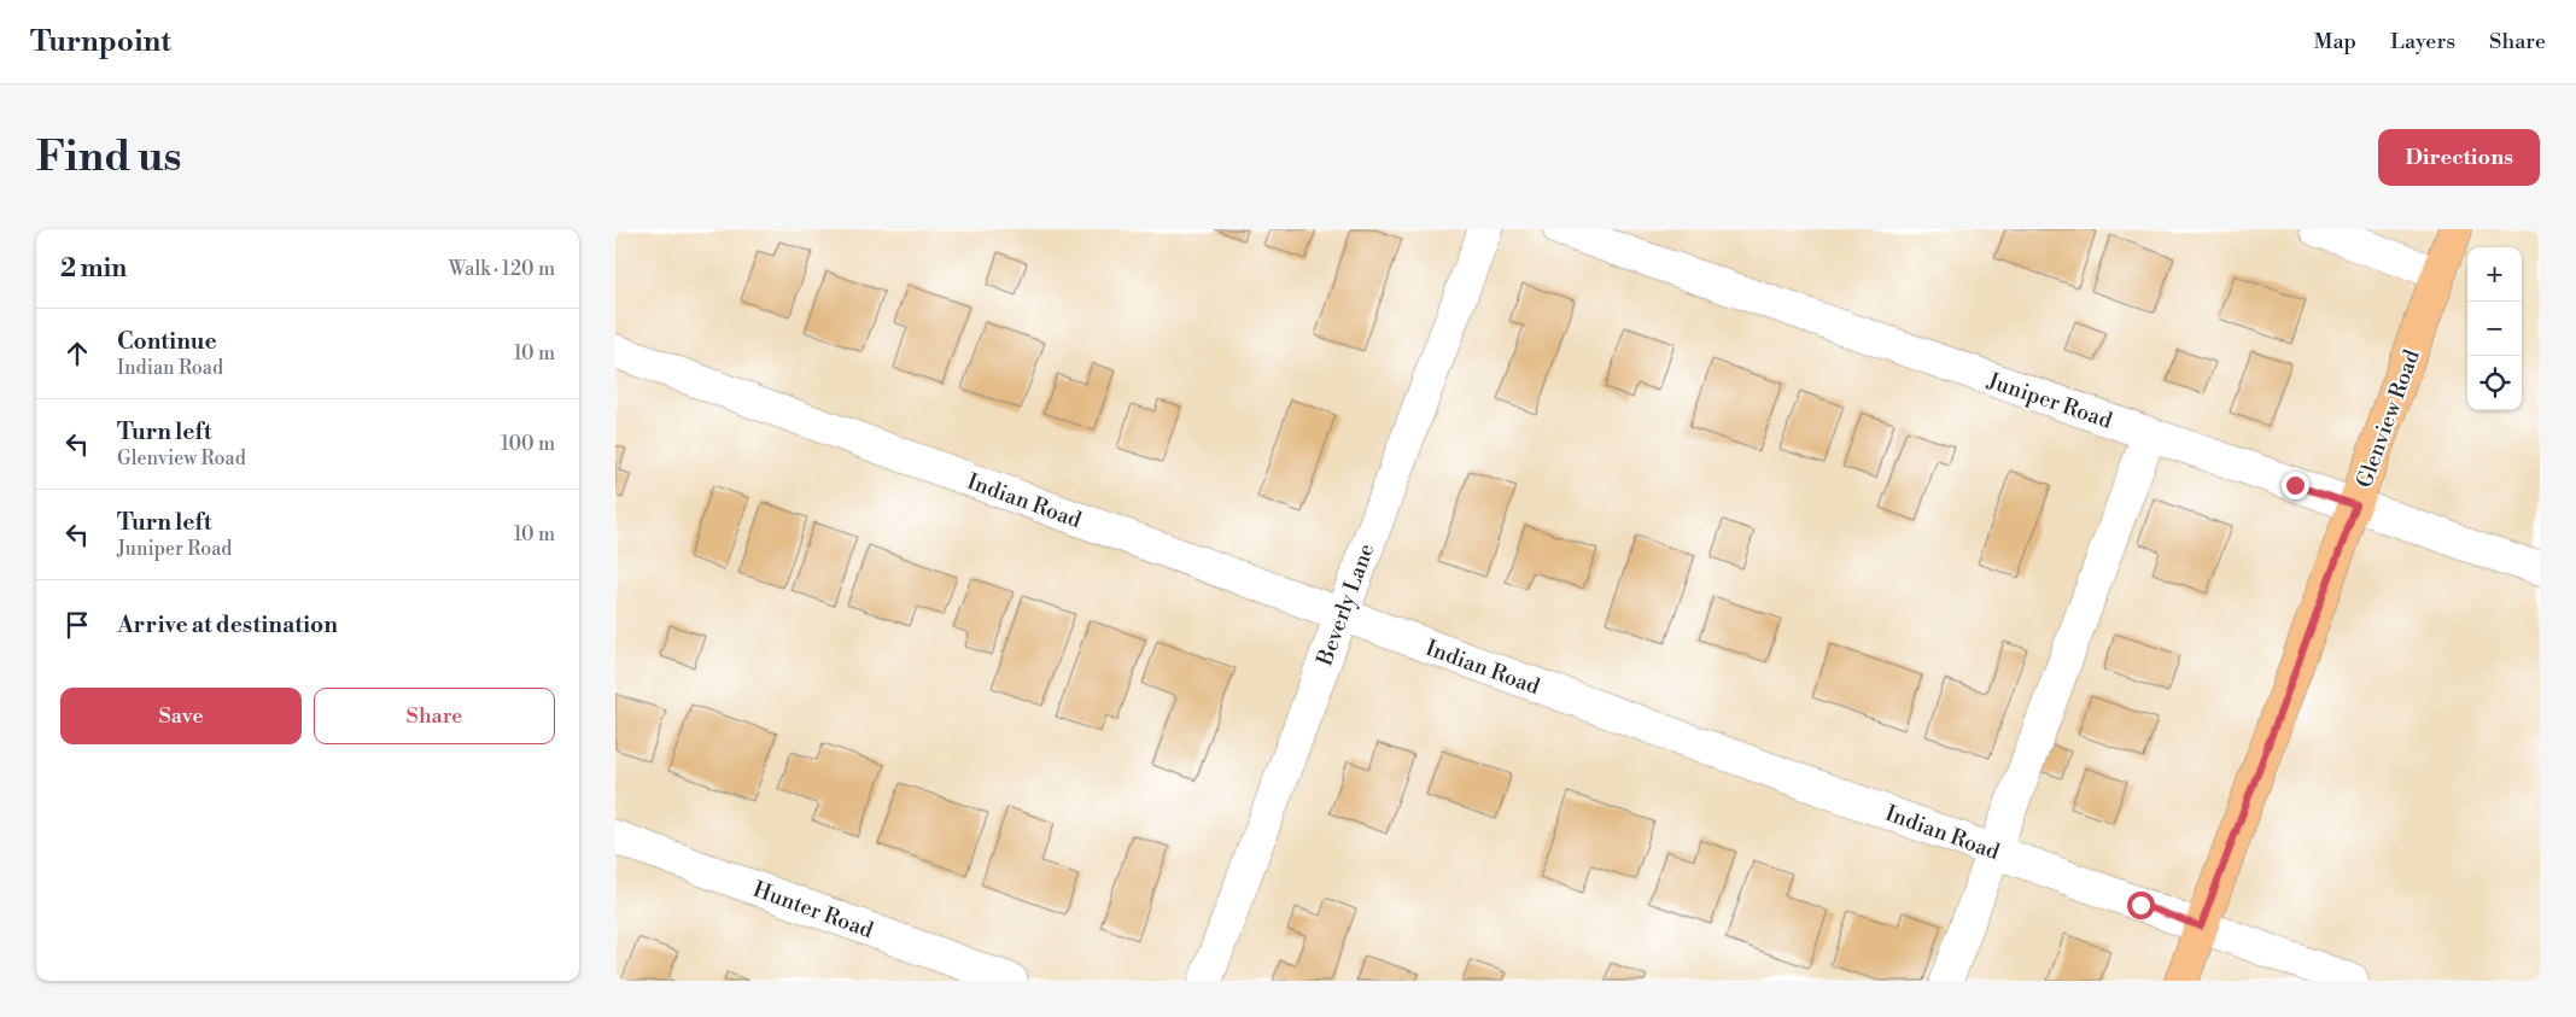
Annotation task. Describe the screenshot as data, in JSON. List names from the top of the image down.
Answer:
{
  "streets": {
    "main road": ["Glenview Road"],
    "street": [
      "Juniper Road",
      "Indian Road",
      "Beverly Lane",
      "Hunter Road"
    ]
  },
  "crossings": [
    ["Juniper Road", "Glenview Road"],
    ["Glenview Road", "Indian Road"],
    ["Indian Road", "Beverly Lane"]
  ],
  "page": {
    "header": "Turnpoint",
    "nav": ["Map", "Layers", "Share"],
    "buttons": [
      "Directions",
      ["Save", "Share"]
    ],
    "title": "Find us",
    "heading": ["2 min", "Walk · 120 m"],
    "map_buttons": ["+", "−"],
    "list": [
      ["Continue", "Indian Road", "10 m"],
      ["Turn left", "Glenview Road", "100 m"],
      ["Turn left", "Juniper Road", "10 m"],
      "Arrive at destination"
    ]
  }
}
